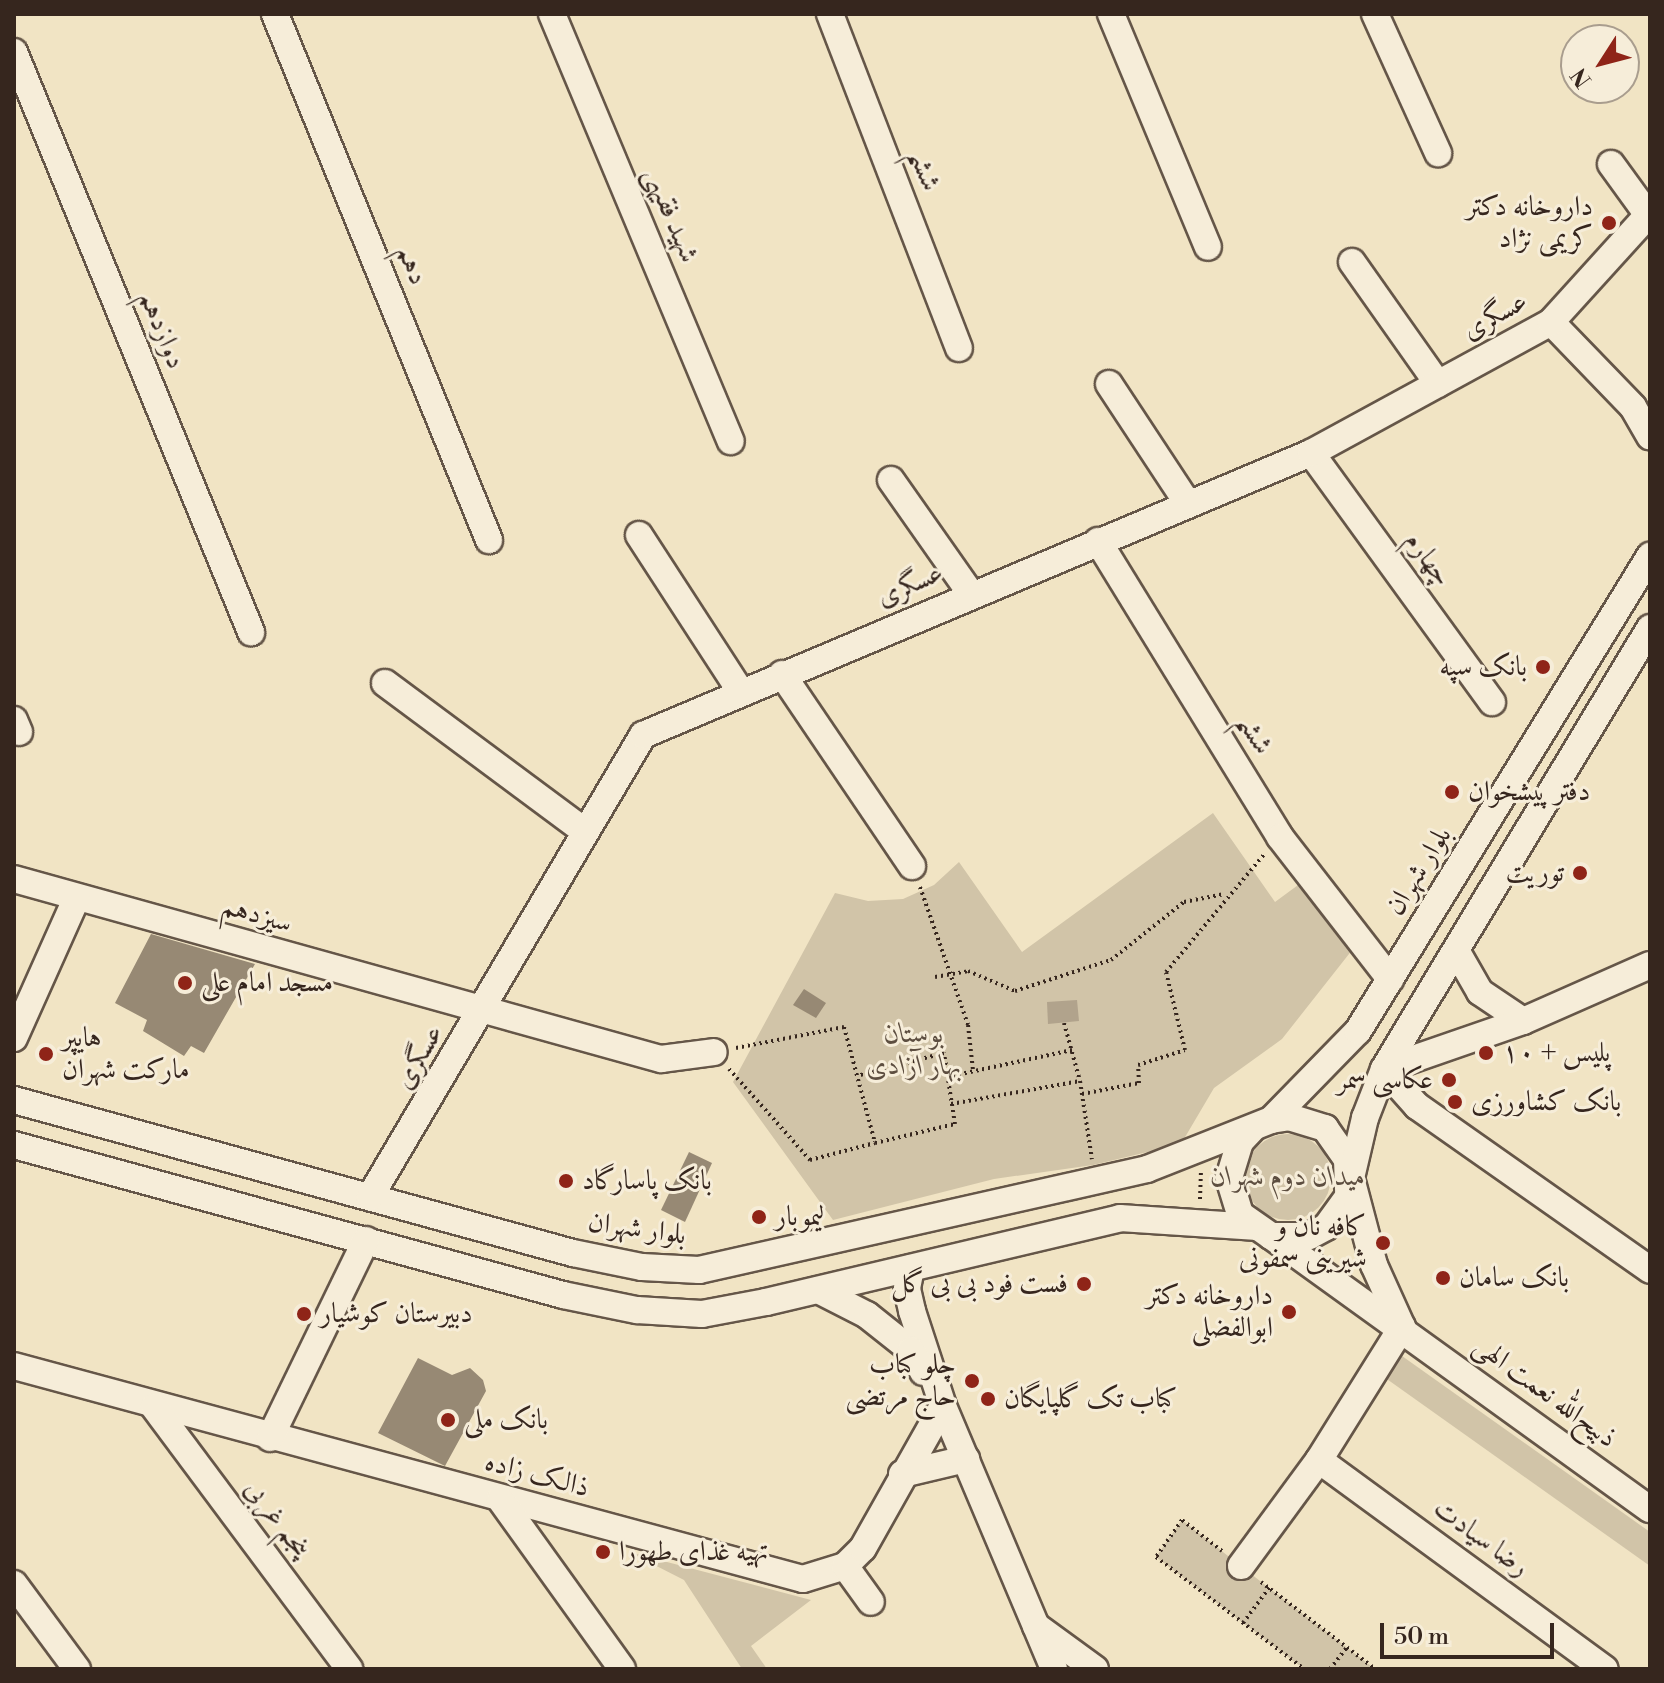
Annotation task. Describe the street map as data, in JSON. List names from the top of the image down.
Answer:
{
  "streets": {
    "street": [
      "ششم",
      "شهید فقیهی",
      "دهم",
      "عسگری",
      "دوازدهم",
      "چهارم",
      "بلوار شهران",
      "سیزدهم",
      "ذبیح‌الله نعمت الهی",
      "ذالک زاده",
      "پنجم غربی",
      "رضا سیادت"
    ]
  },
  "crossings": [
    ["ششم", "عسگری"],
    ["ششم", "بلوار شهران"],
    ["عسگری", "چهارم"],
    ["عسگری", "بلوار شهران"],
    ["عسگری", "سیزدهم"],
    ["بلوار شهران", "ذبیح‌الله نعمت الهی"],
    ["ذالک زاده", "پنجم غربی"]
  ],
  "parks": ["بوستان بهار آزادی", "میدان دوم شهران"],
  "places": [
    "داروخانه دکتر کریمی نژاد",
    "بانک سپه",
    "دفتر پیشخوان",
    "توریت",
    "مسجد امام علی",
    "پلیس + ۱۰",
    "هایپر مارکت شهران",
    "عکاسی سمر",
    "بانک کشاورزی",
    "بانک پاسارگاد",
    "لیموبار",
    "کافه نان و شیرینی سمفونی",
    "بانک سامان",
    "فست فود بی بی گل",
    "داروخانه دکتر ابوالفضلی",
    "دبیرستان کوشیار",
    "چلو کباب حاج مرتضی",
    "کباب تک گلپایگان",
    "بانک ملی",
    "تهیه غذای طهورا"
  ],
  "scale_bar": "50 m",
  "north": "bottom left"
}
